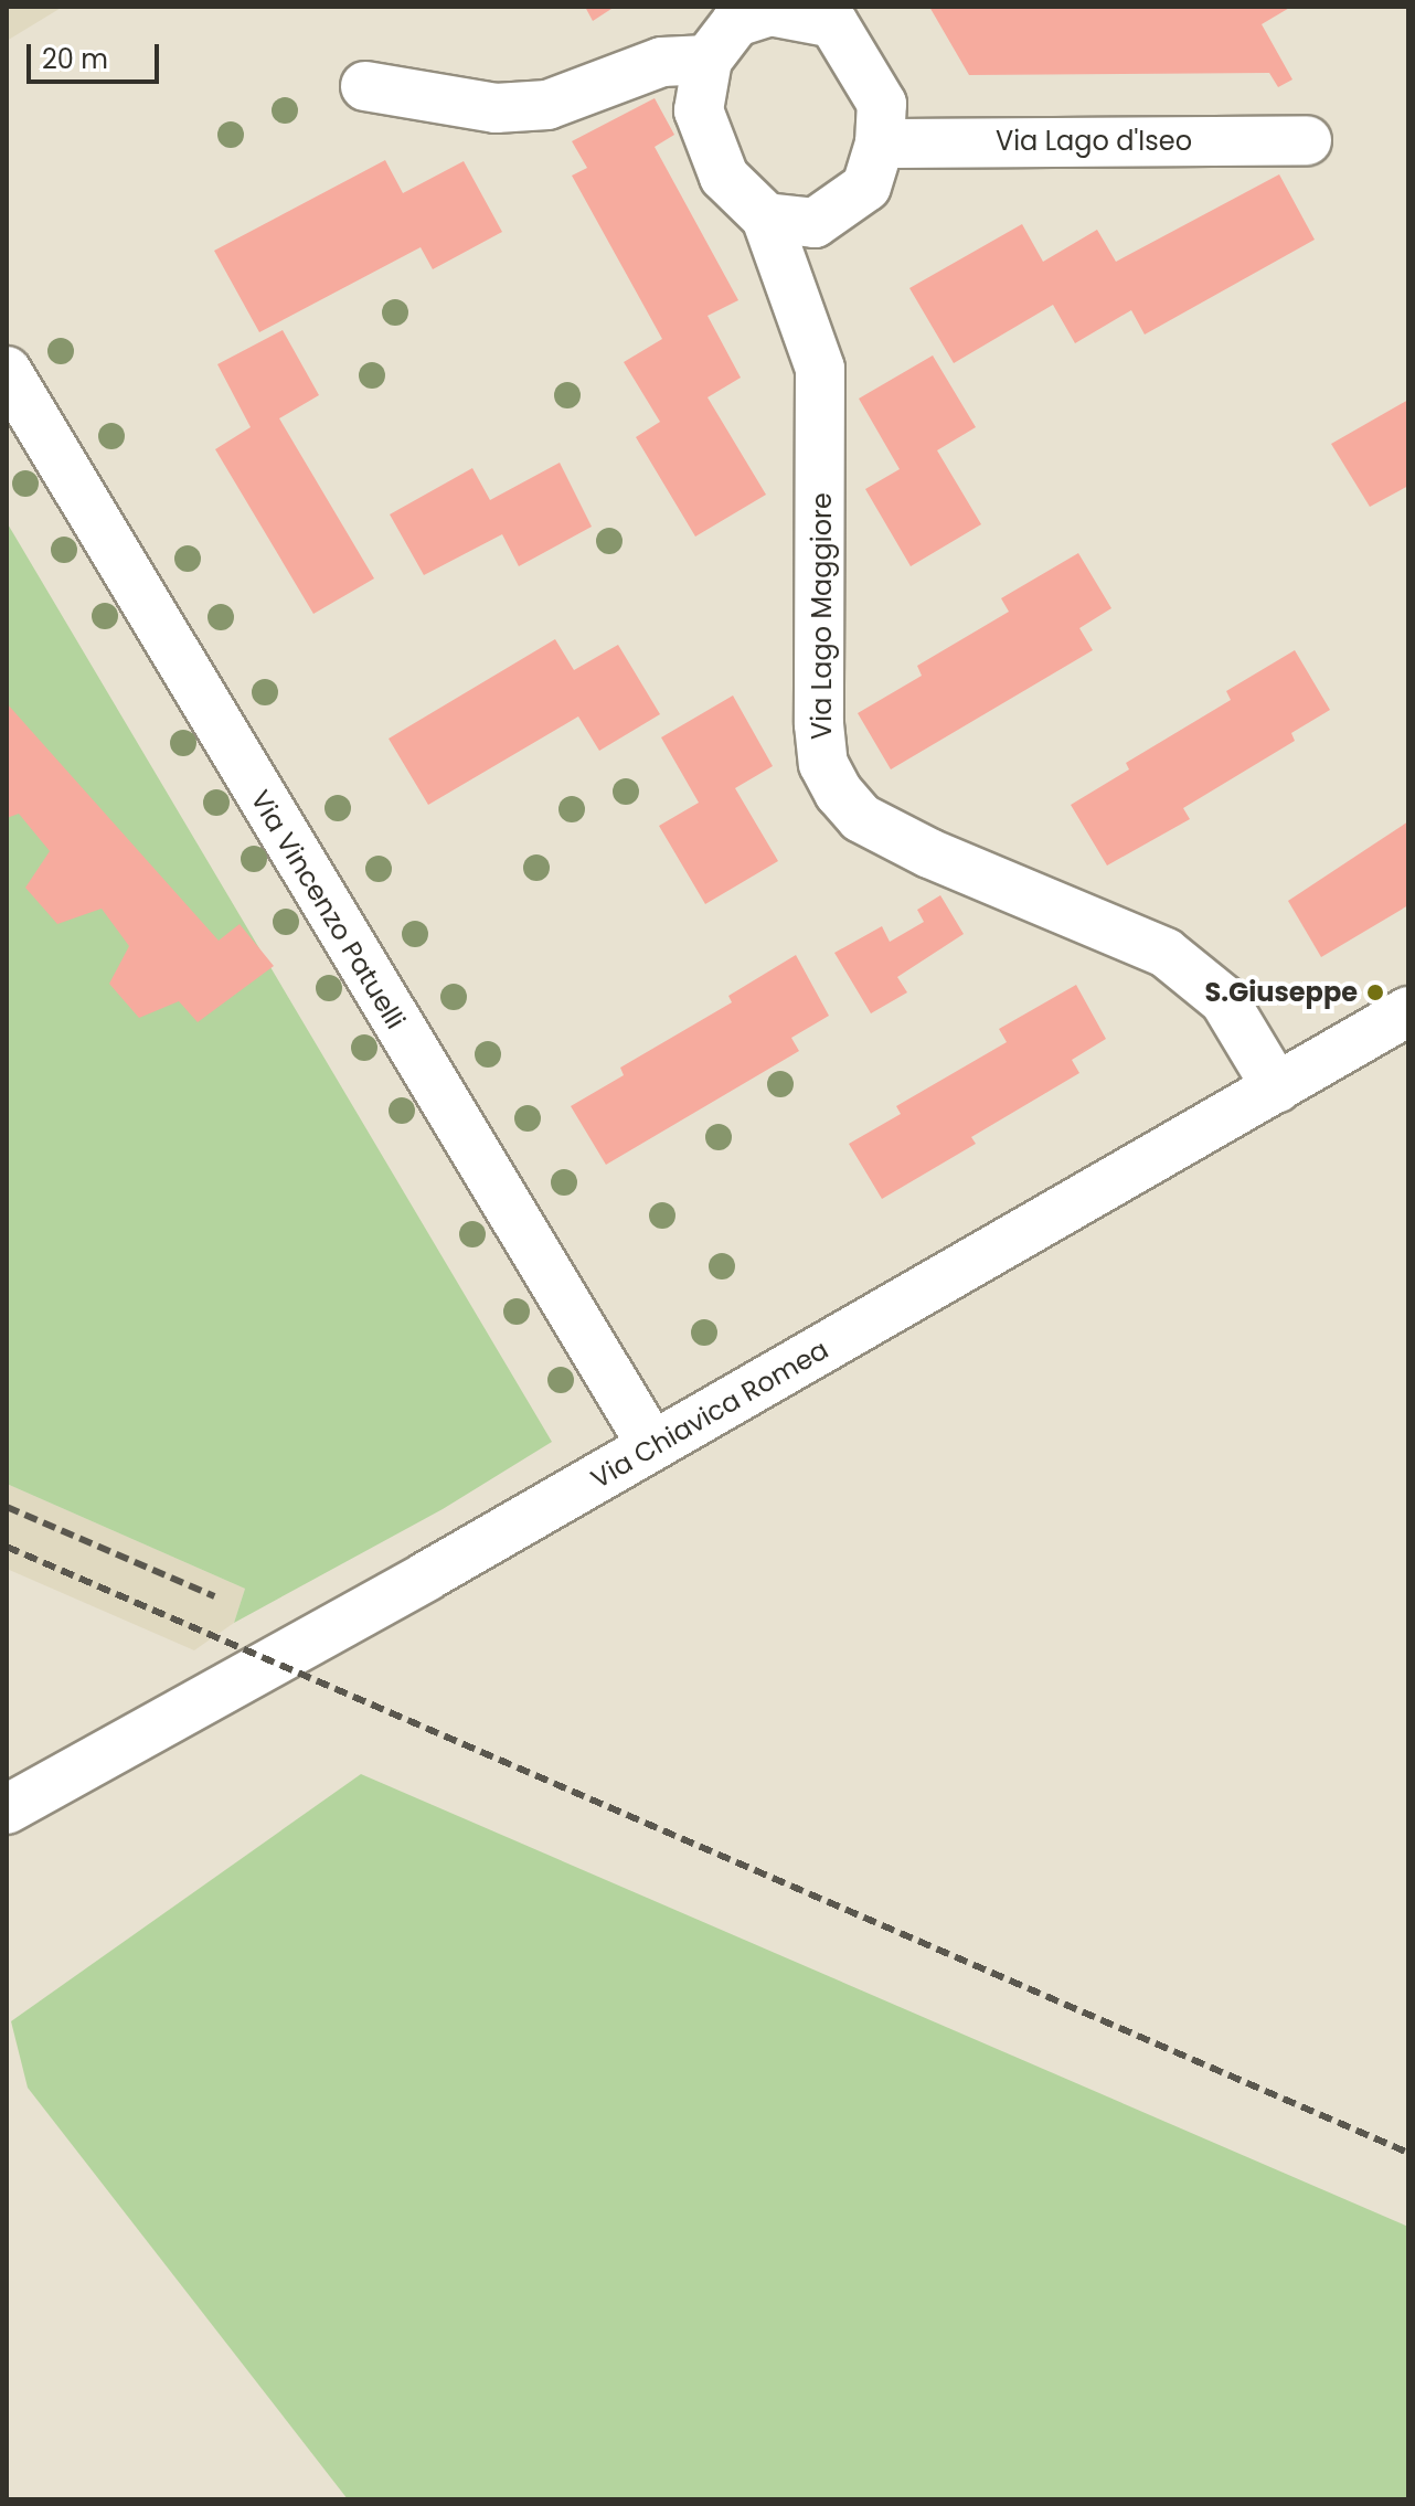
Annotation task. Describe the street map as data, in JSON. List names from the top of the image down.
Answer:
{
  "streets": {
    "street": [
      "Via Lago d'Iseo",
      "Via Lago Maggiore",
      "Via Vincenzo Patuelli",
      "Via Chiavica Romea"
    ]
  },
  "crossings": [
    ["Via Lago d'Iseo", "Via Lago Maggiore"],
    ["Via Lago Maggiore", "Via Chiavica Romea"],
    ["Via Vincenzo Patuelli", "Via Chiavica Romea"]
  ],
  "places": ["S.Giuseppe"],
  "scale_bar": "20 m"
}
